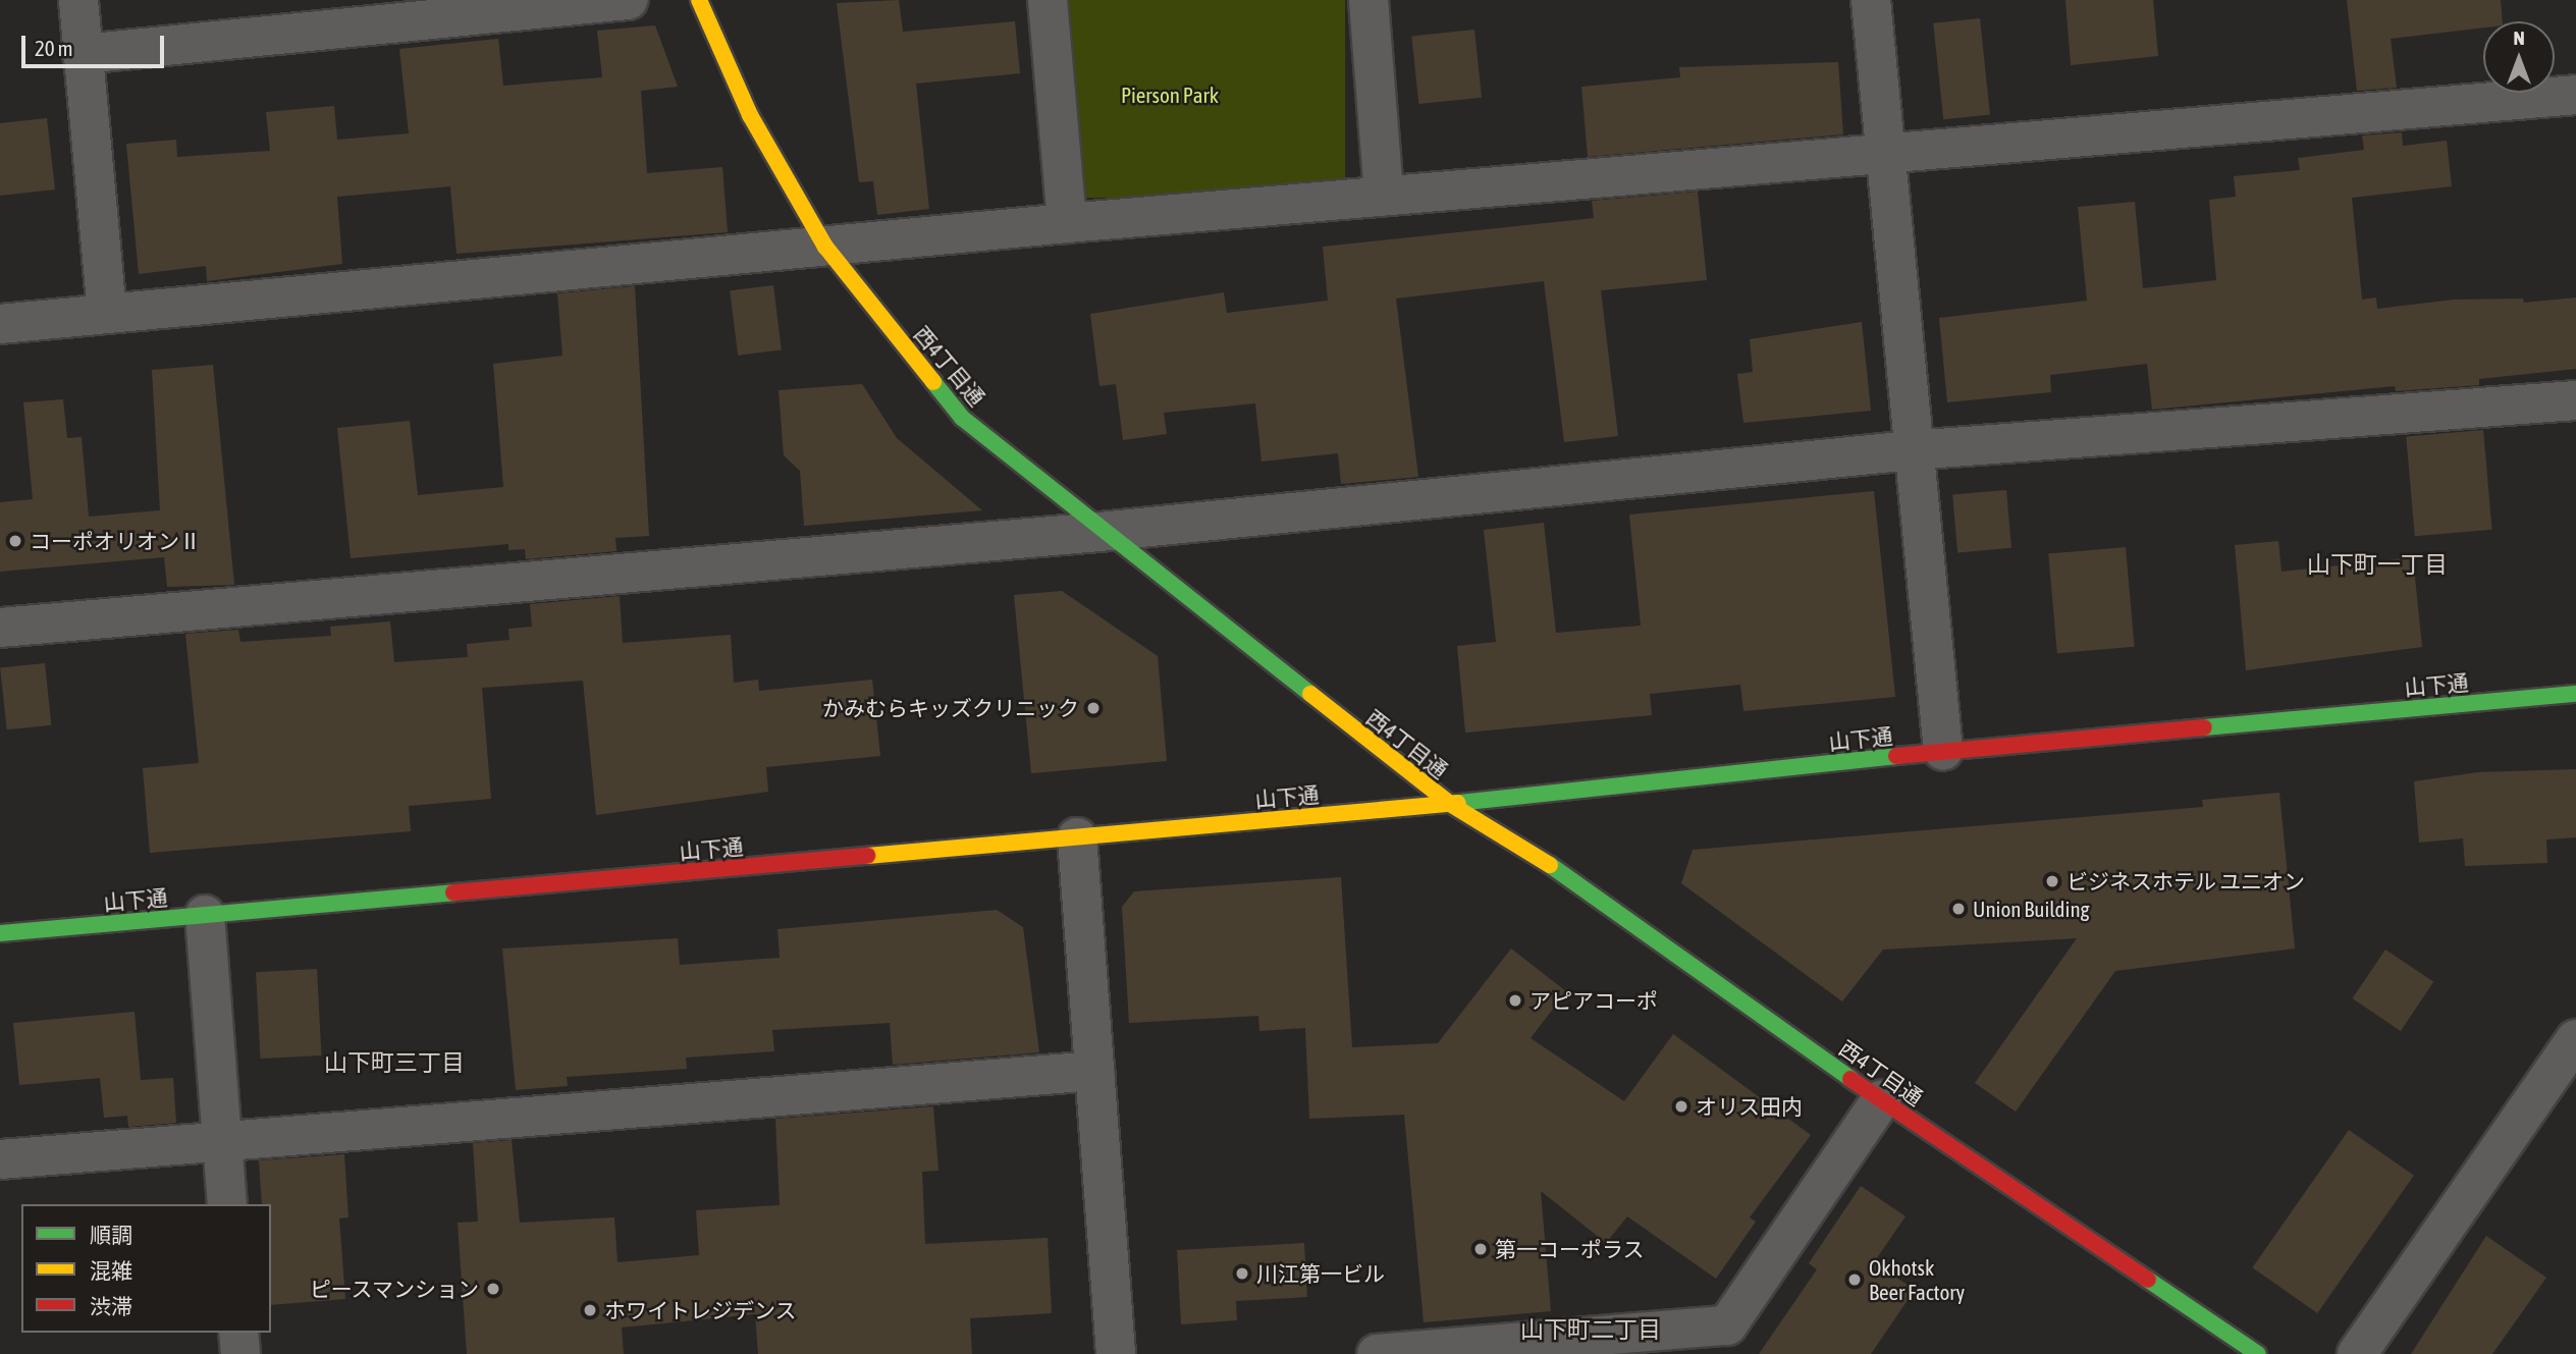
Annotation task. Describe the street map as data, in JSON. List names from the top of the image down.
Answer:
{
  "streets": {
    "street": ["西4丁目通", "山下通"]
  },
  "crossings": [
    ["西4丁目通", "山下通"]
  ],
  "districts": ["山下町一丁目", "山下町三丁目", "山下町二丁目"],
  "parks": ["Pierson Park"],
  "places": [
    "コーポオリオンⅡ",
    "かみむらキッズクリニック",
    "ビジネスホテル ユニオン",
    "Union Building",
    "アピアコーポ",
    "オリス田内",
    "第一コーポラス",
    "川江第一ビル",
    "Okhotsk Beer Factory",
    "ピースマンション",
    "ホワイトレジデンス"
  ],
  "legend": ["順調", "混雑", "渋滞"],
  "scale_bar": "20 m",
  "north": "top"
}
